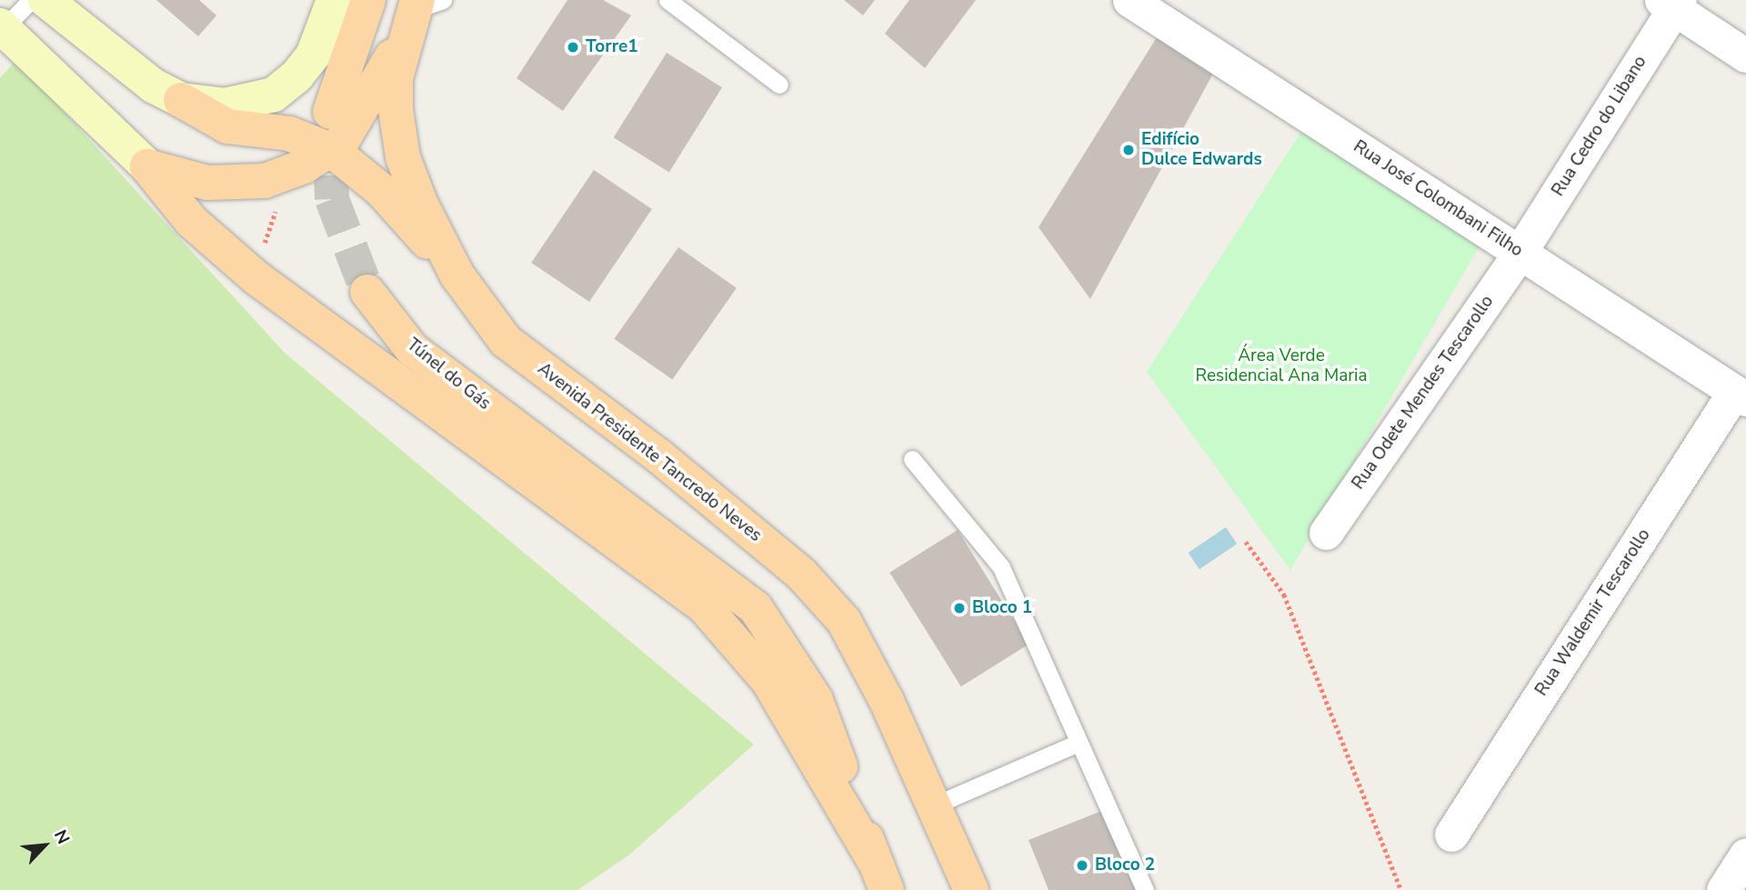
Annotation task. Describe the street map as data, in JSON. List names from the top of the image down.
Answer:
{
  "streets": {
    "main road": ["Túnel do Gás", "Avenida Presidente Tancredo Neves"],
    "street": [
      "Rua Cedro do Libano",
      "Rua José Colombani Filho",
      "Rua Odete Mendes Tescarollo",
      "Rua Waldemir Tescarollo"
    ]
  },
  "crossings": [
    ["Rua Cedro do Libano", "Rua José Colombani Filho"],
    ["Rua Cedro do Libano", "Rua Odete Mendes Tescarollo"],
    ["Rua José Colombani Filho", "Rua Odete Mendes Tescarollo"],
    ["Rua José Colombani Filho", "Rua Waldemir Tescarollo"]
  ],
  "parks": ["Área Verde Residencial Ana Maria"],
  "places": [
    "Torre1",
    "Edifício Dulce Edwards",
    "Bloco 1",
    "Bloco 2"
  ],
  "north": "top right"
}
